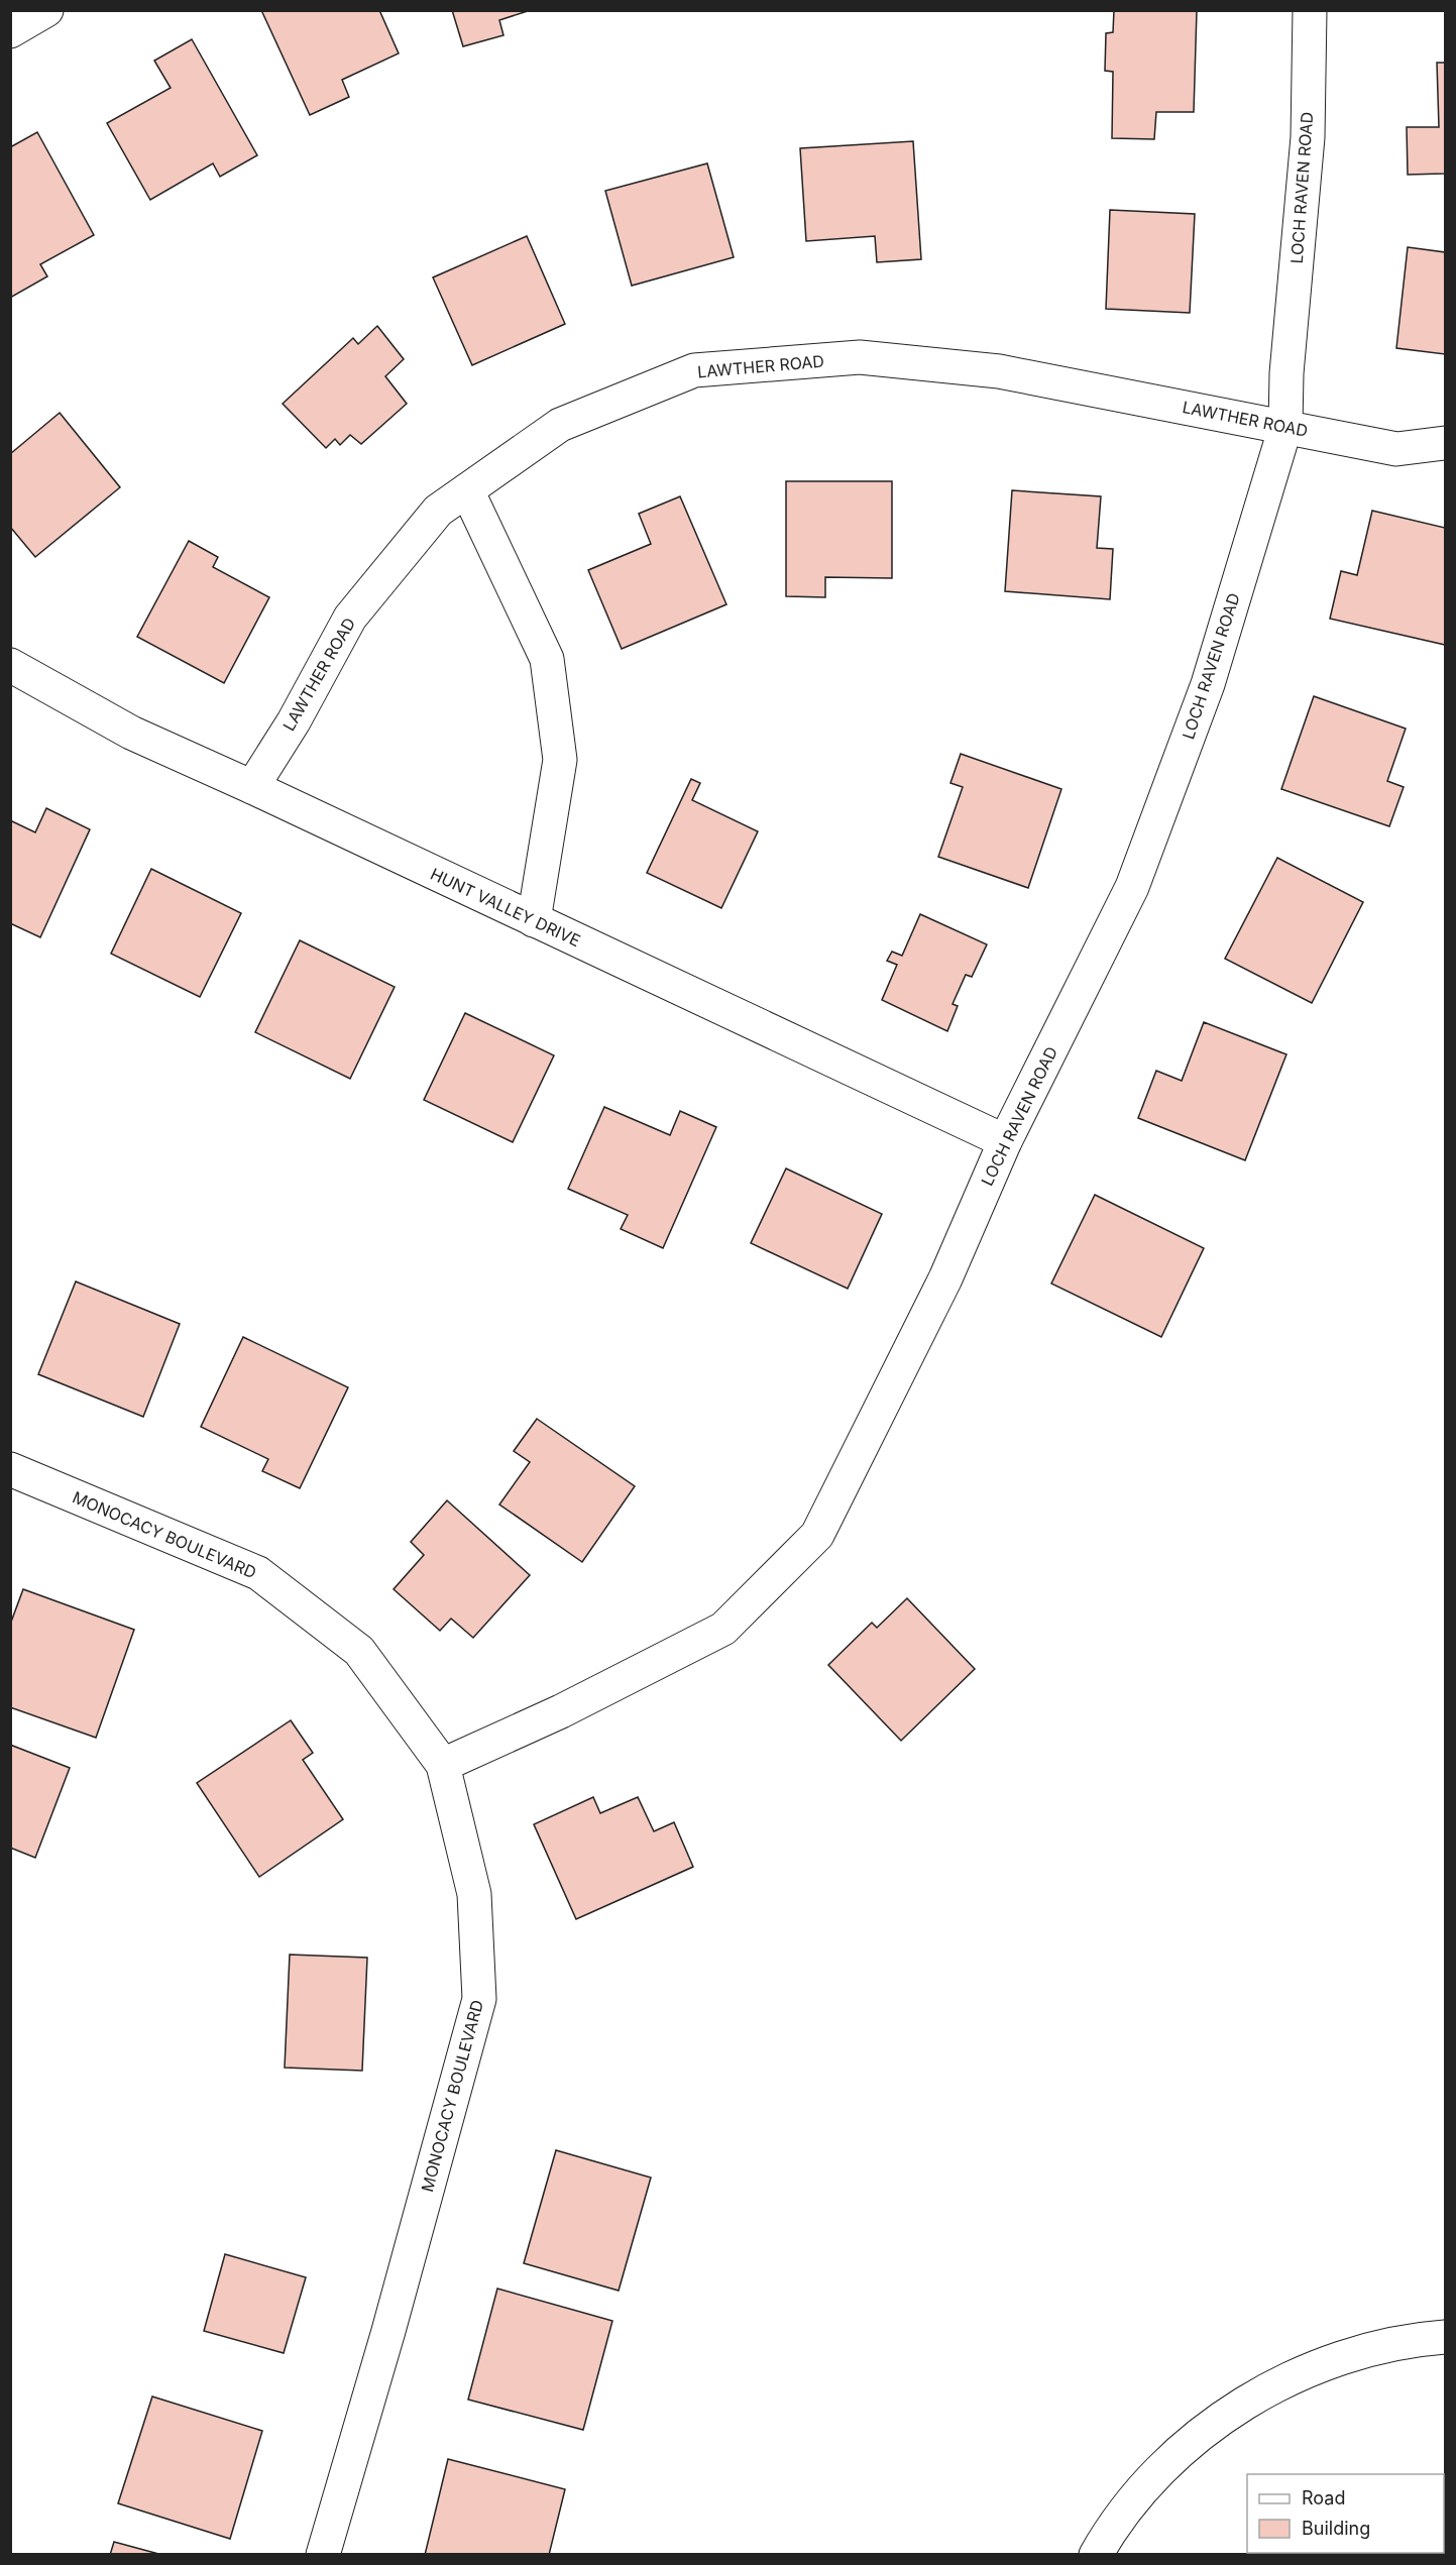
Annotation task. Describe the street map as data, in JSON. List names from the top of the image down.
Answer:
{
  "streets": {
    "street": [
      "LOCH RAVEN ROAD",
      "LAWTHER ROAD",
      "HUNT VALLEY DRIVE",
      "MONOCACY BOULEVARD"
    ]
  },
  "crossings": [
    ["LOCH RAVEN ROAD", "LAWTHER ROAD"],
    ["LOCH RAVEN ROAD", "HUNT VALLEY DRIVE"],
    ["LOCH RAVEN ROAD", "MONOCACY BOULEVARD"],
    ["LAWTHER ROAD", "HUNT VALLEY DRIVE"]
  ],
  "legend": ["Road", "Building"]
}
